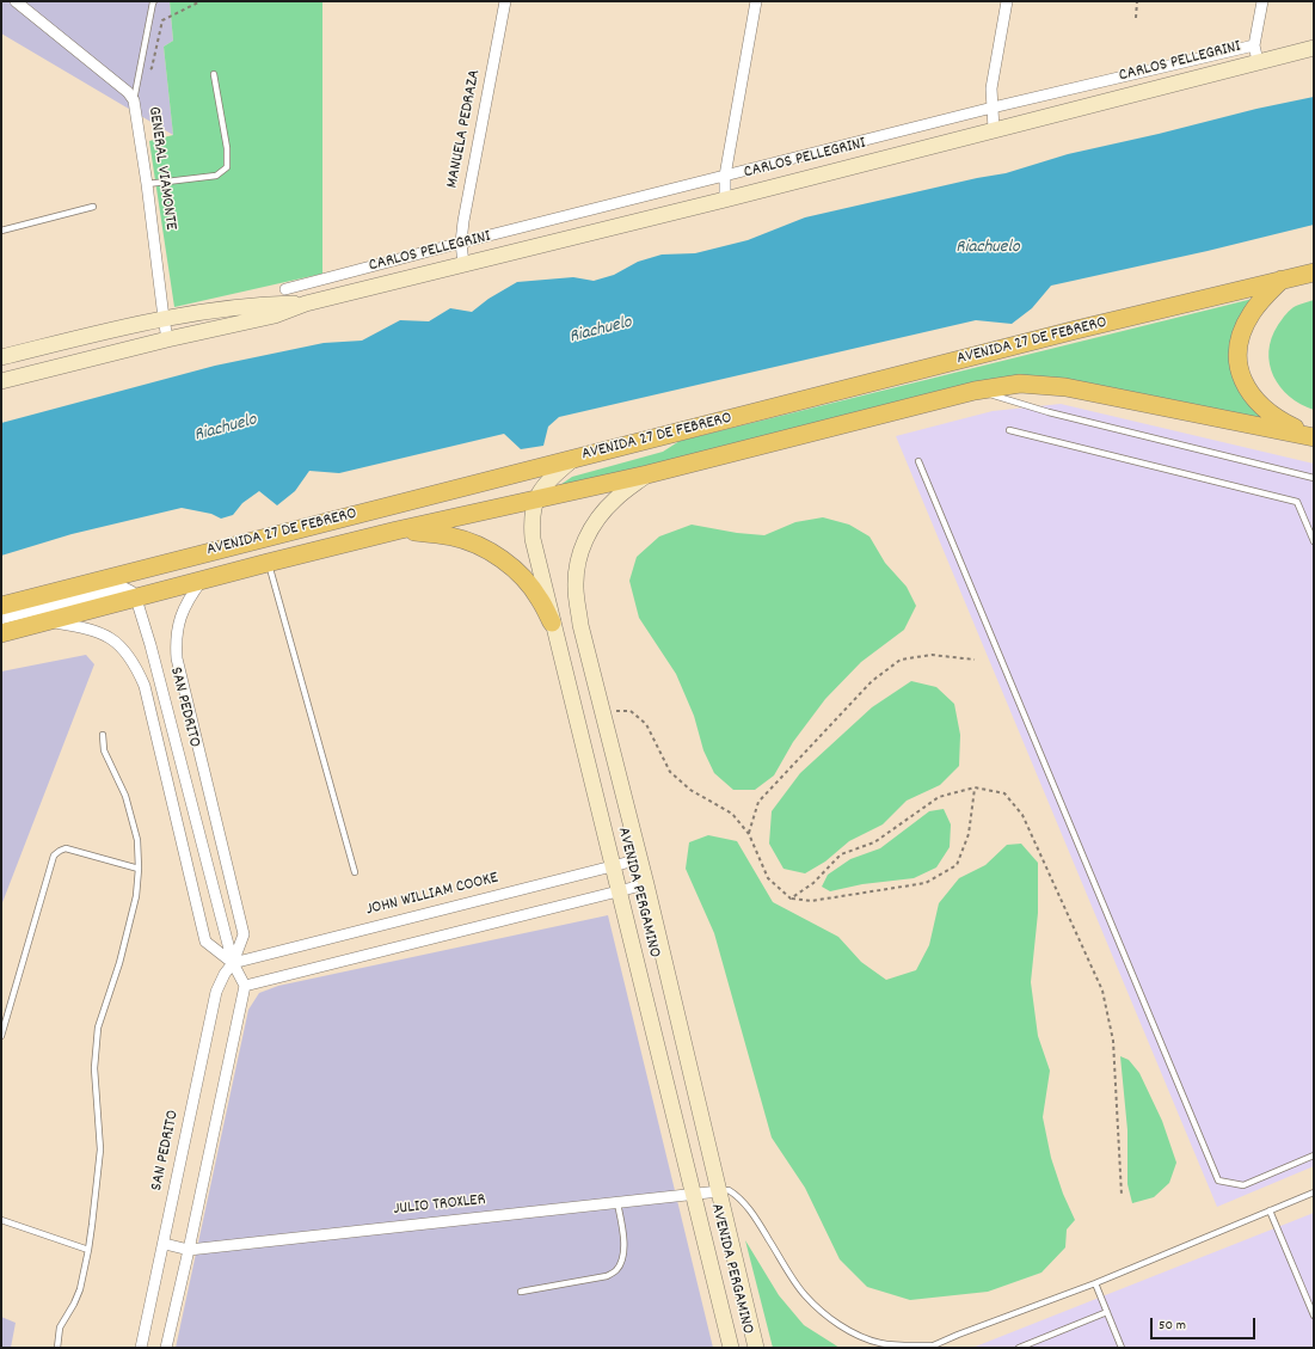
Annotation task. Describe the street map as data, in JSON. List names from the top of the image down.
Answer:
{
  "streets": {
    "main road": ["CARLOS PELLEGRINI", "AVENIDA 27 DE FEBRERO", "AVENIDA PERGAMINO"],
    "street": [
      "MANUELA PEDRAZA",
      "GENERAL VIAMONTE",
      "SAN PEDRITO",
      "JOHN WILLIAM COOKE",
      "JULIO TROXLER"
    ]
  },
  "crossings": [
    ["CARLOS PELLEGRINI", "MANUELA PEDRAZA"],
    ["CARLOS PELLEGRINI", "GENERAL VIAMONTE"],
    ["AVENIDA 27 DE FEBRERO", "SAN PEDRITO"],
    ["AVENIDA 27 DE FEBRERO", "AVENIDA PERGAMINO"],
    ["SAN PEDRITO", "JOHN WILLIAM COOKE"],
    ["SAN PEDRITO", "JULIO TROXLER"],
    ["AVENIDA PERGAMINO", "JOHN WILLIAM COOKE"],
    ["AVENIDA PERGAMINO", "JULIO TROXLER"]
  ],
  "water": ["Riachuelo"],
  "scale_bar": "50 m"
}
